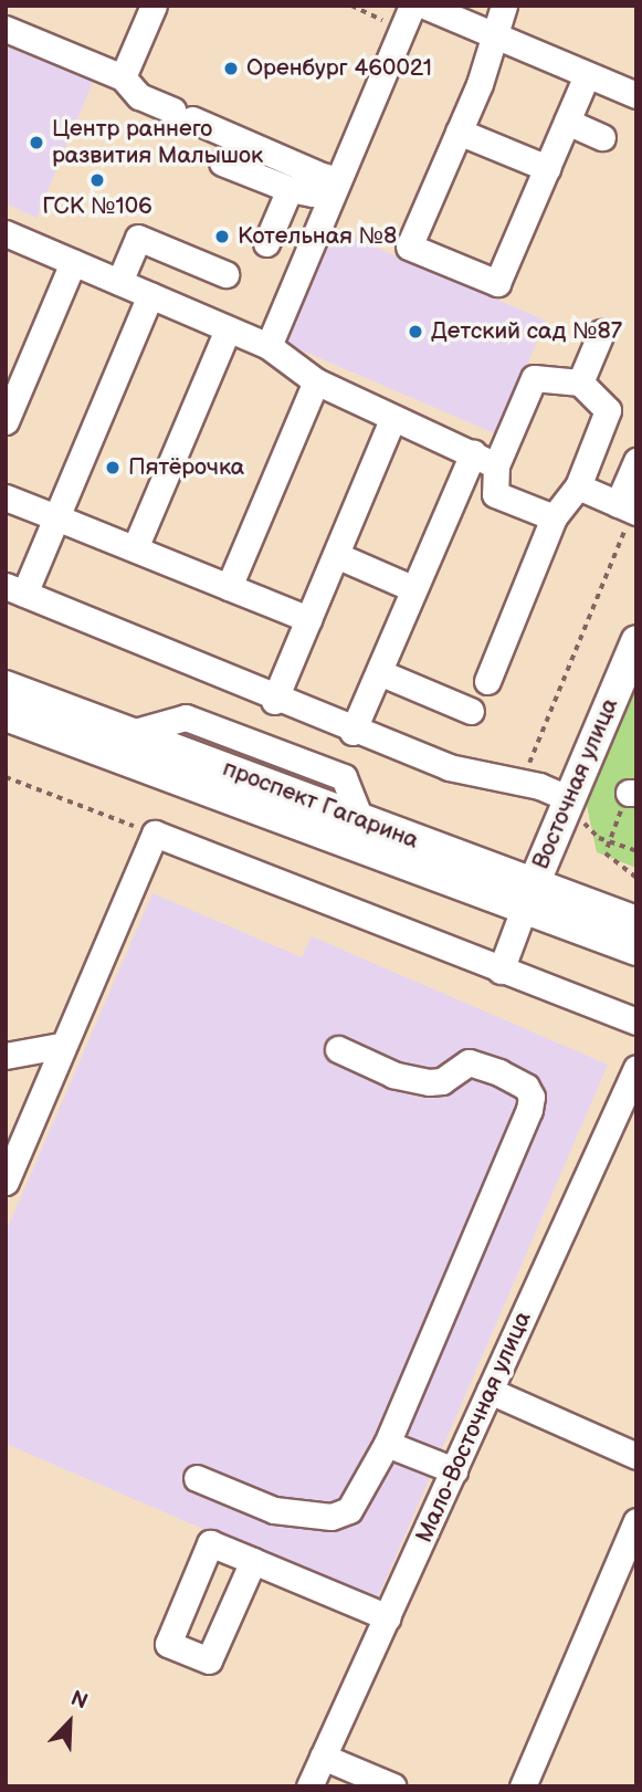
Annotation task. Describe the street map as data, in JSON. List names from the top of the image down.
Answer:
{
  "streets": {
    "main road": ["Восточная улица", "проспект Гагарина"],
    "street": ["Мало-Восточная улица"]
  },
  "crossings": [
    ["Восточная улица", "проспект Гагарина"]
  ],
  "places": [
    "Оренбург 460021",
    "Центр раннего развития Малышок",
    "ГСК №106",
    "Котельная №8",
    "Детский сад №87",
    "Пятёрочка"
  ],
  "north": "top right"
}
